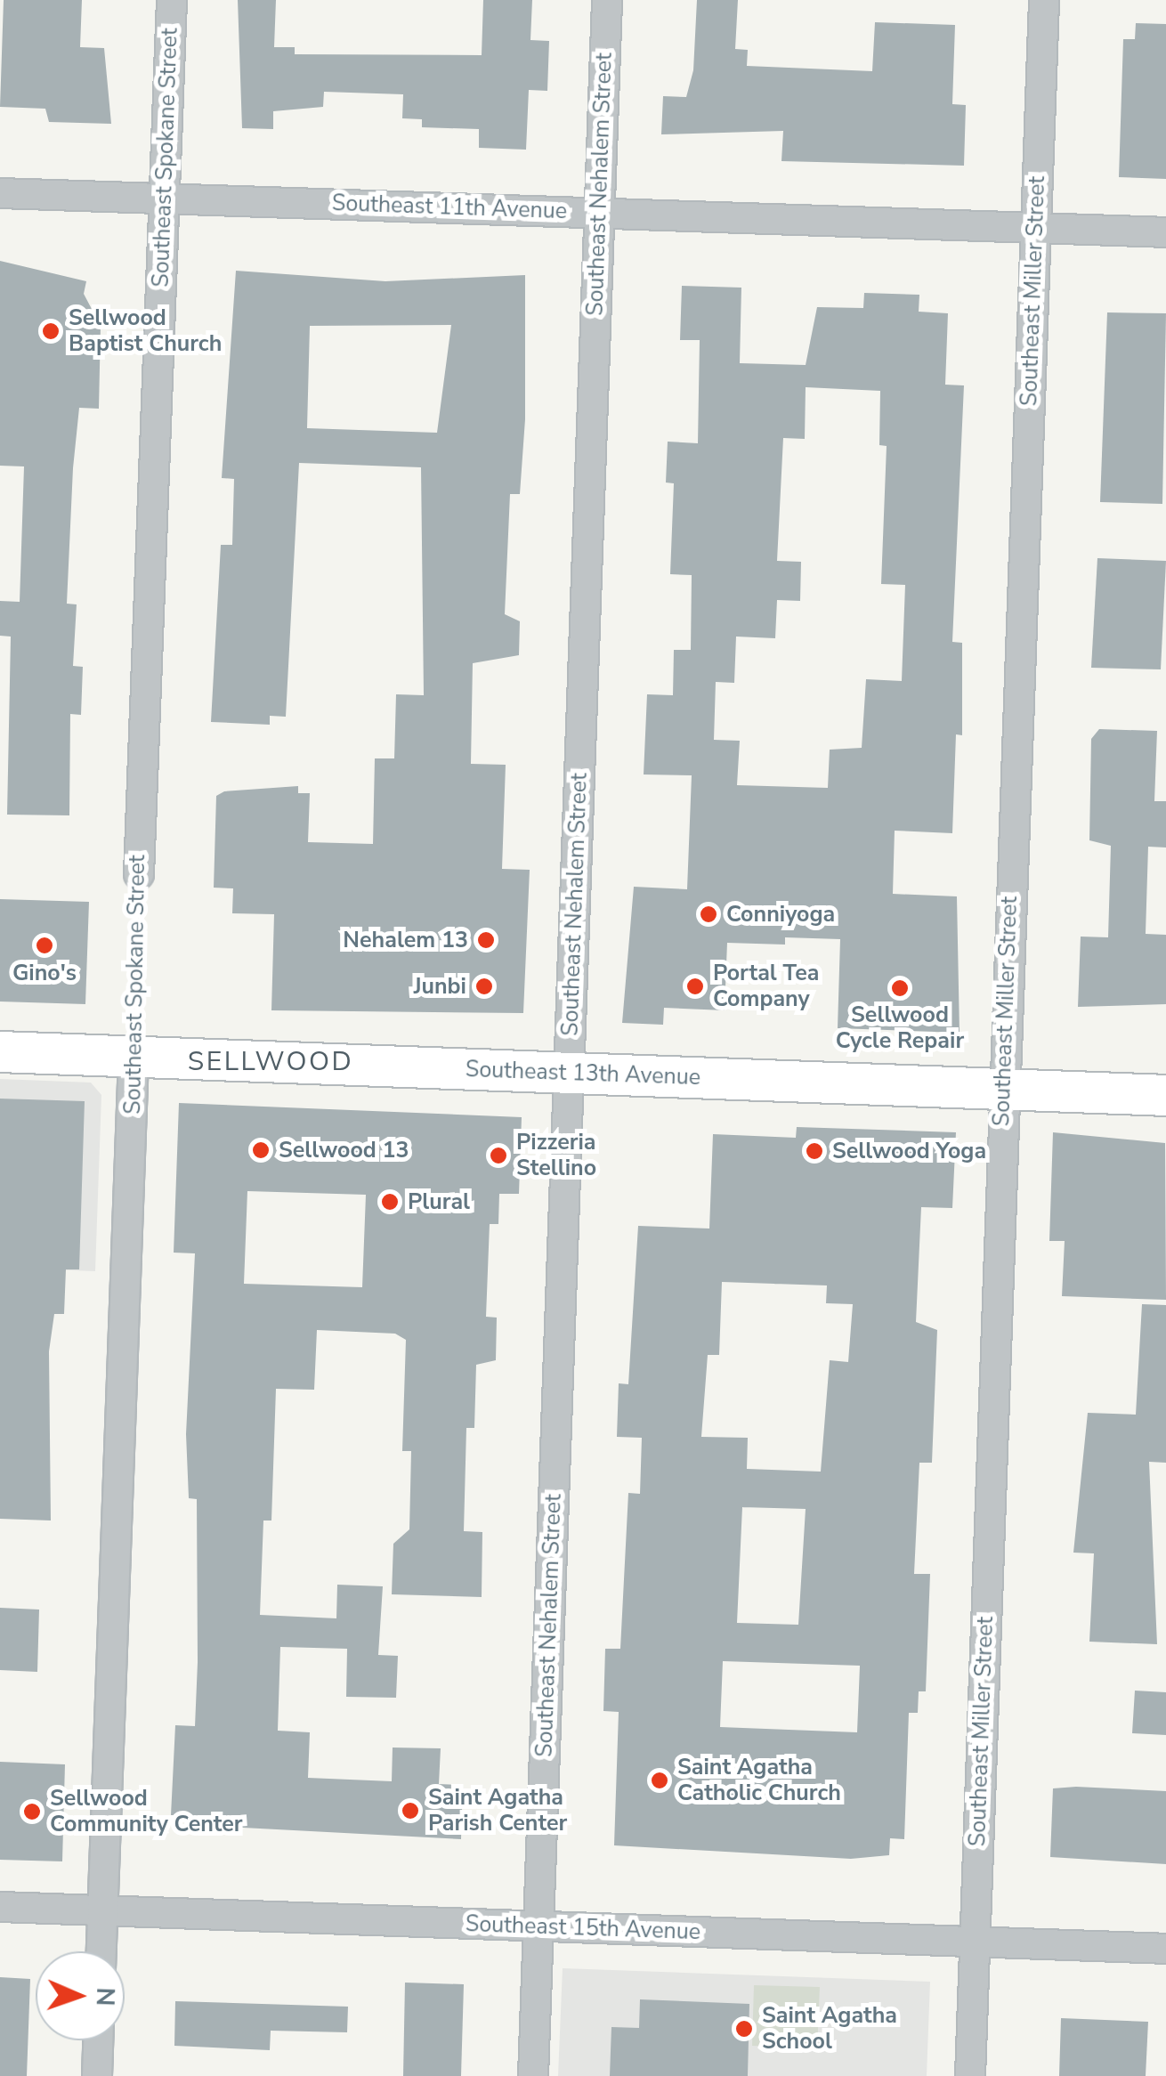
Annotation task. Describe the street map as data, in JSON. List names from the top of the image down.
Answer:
{
  "streets": {
    "street": [
      "Southeast Spokane Street",
      "Southeast Nehalem Street",
      "Southeast 11th Avenue",
      "Southeast Miller Street",
      "Southeast 13th Avenue",
      "Southeast 15th Avenue"
    ]
  },
  "crossings": [
    ["Southeast Spokane Street", "Southeast 11th Avenue"],
    ["Southeast Spokane Street", "Southeast 13th Avenue"],
    ["Southeast Spokane Street", "Southeast 15th Avenue"],
    ["Southeast Nehalem Street", "Southeast 11th Avenue"],
    ["Southeast Nehalem Street", "Southeast 13th Avenue"],
    ["Southeast Nehalem Street", "Southeast 15th Avenue"],
    ["Southeast 11th Avenue", "Southeast Miller Street"],
    ["Southeast Miller Street", "Southeast 13th Avenue"],
    ["Southeast Miller Street", "Southeast 15th Avenue"]
  ],
  "districts": ["SELLWOOD"],
  "places": [
    "Sellwood Baptist Church",
    "Conniyoga",
    "Nehalem 13",
    "Gino's",
    "Junbi",
    "Portal Tea Company",
    "Sellwood Cycle Repair",
    "Sellwood 13",
    "Sellwood Yoga",
    "Pizzeria Stellino",
    "Plural",
    "Saint Agatha Catholic Church",
    "Saint Agatha Parish Center",
    "Sellwood Community Center",
    "Saint Agatha School"
  ],
  "north": "right"
}
